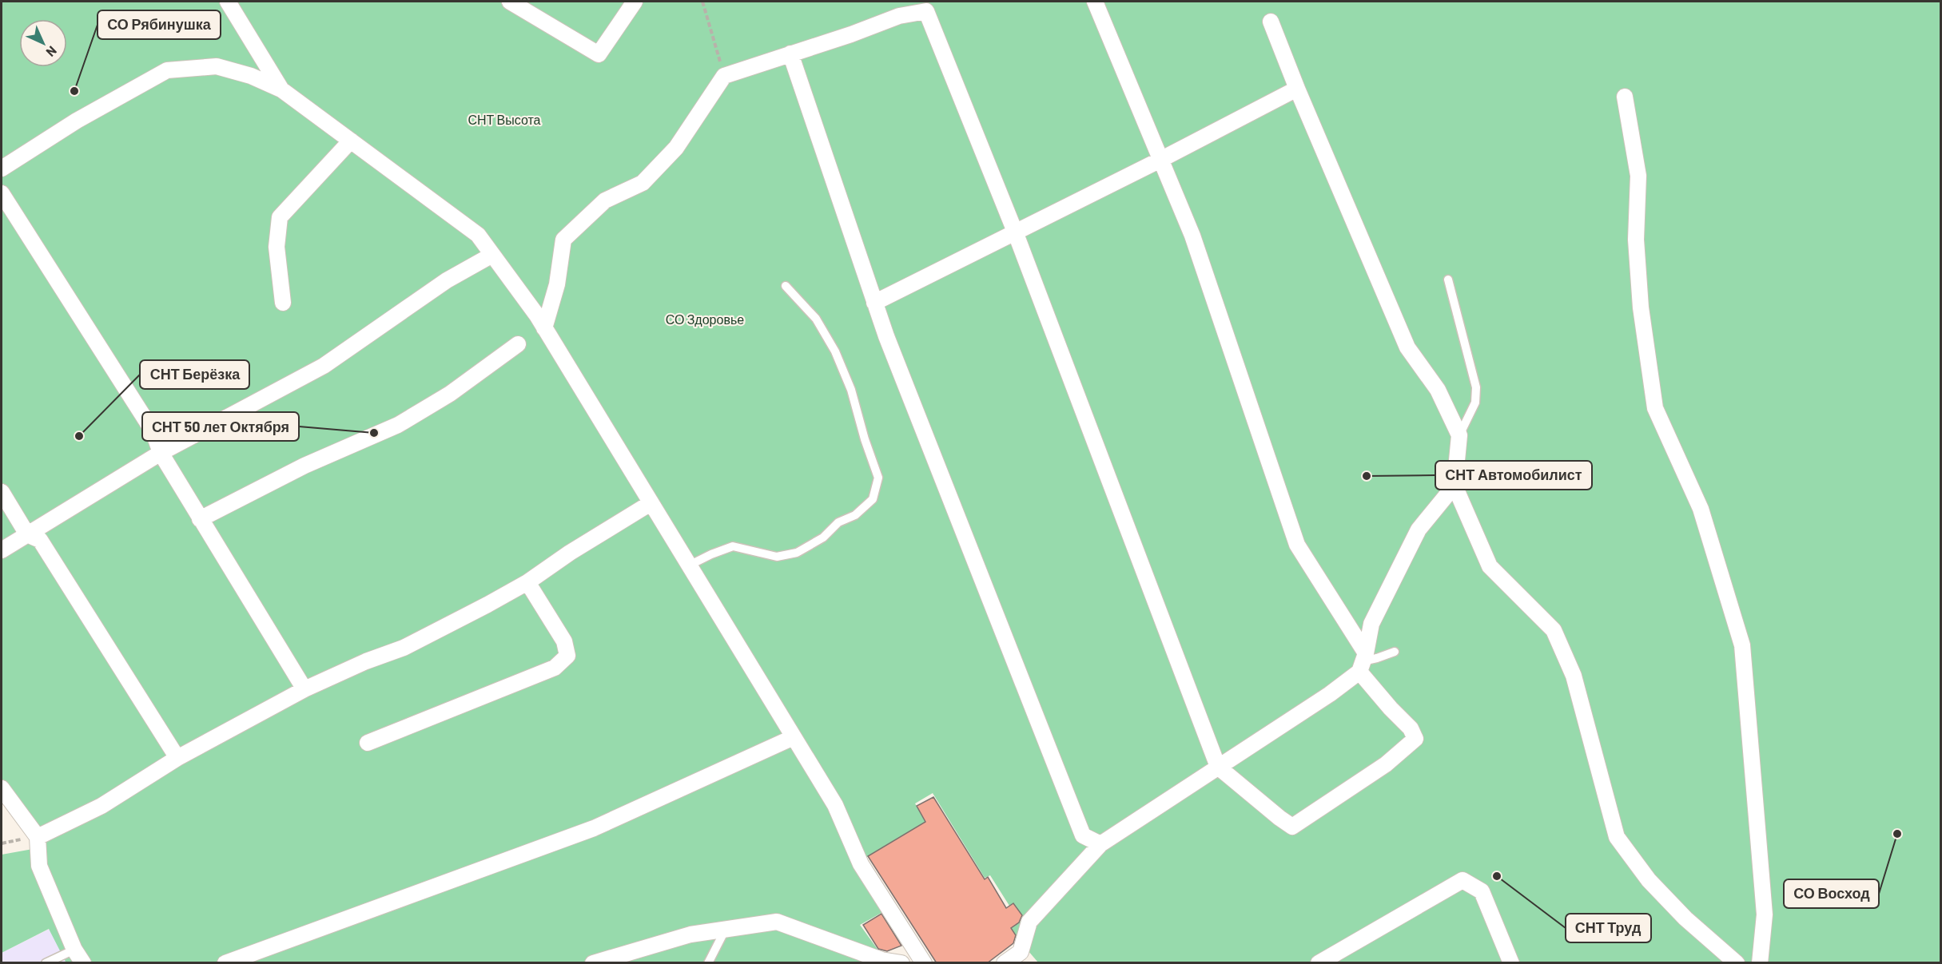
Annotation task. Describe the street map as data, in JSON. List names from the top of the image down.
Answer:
{
  "parks": ["СНТ Высота", "СО Здоровье"],
  "places": [
    "СО Рябинушка",
    "СНТ 50 лет Октября",
    "СНТ Берёзка",
    "СНТ Автомобилист",
    "СО Восход",
    "СНТ Труд"
  ],
  "north": "bottom right"
}
